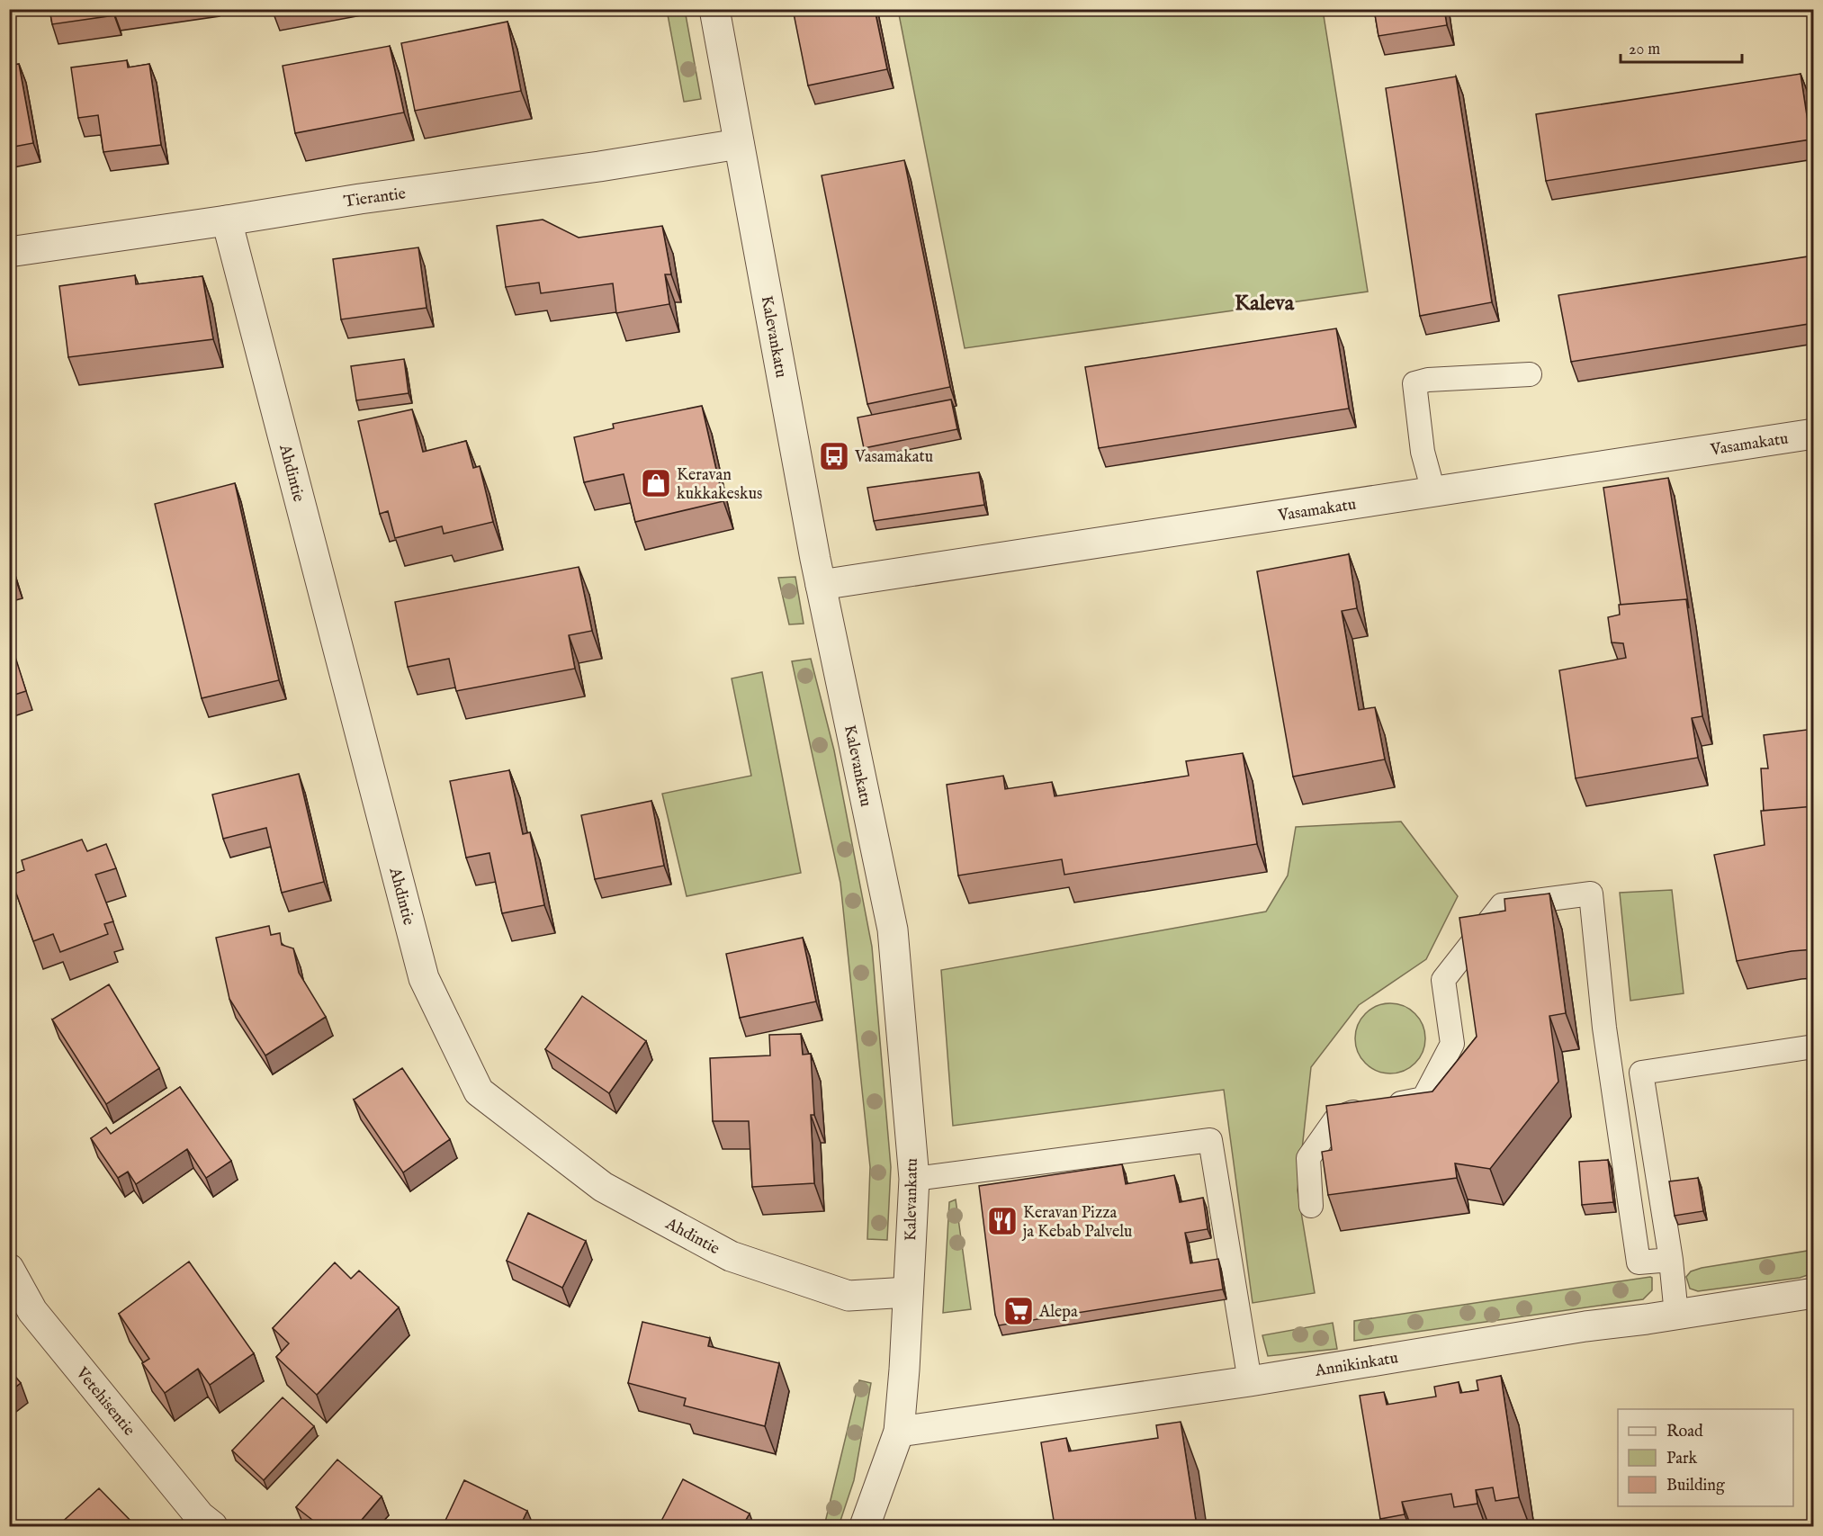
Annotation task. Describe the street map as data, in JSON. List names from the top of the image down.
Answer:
{
  "streets": {
    "street": [
      "Tierantie",
      "Kalevankatu",
      "Vasamakatu",
      "Ahdintie",
      "Annikinkatu",
      "Vetehisentie"
    ]
  },
  "crossings": [
    ["Tierantie", "Kalevankatu"],
    ["Tierantie", "Ahdintie"],
    ["Kalevankatu", "Vasamakatu"],
    ["Kalevankatu", "Ahdintie"],
    ["Kalevankatu", "Annikinkatu"]
  ],
  "districts": ["Kaleva"],
  "places": {
    "bus stop": ["Vasamakatu"],
    "shop": ["Keravan kukkakeskus"],
    "restaurant": ["Keravan Pizza ja Kebab Palvelu"],
    "supermarket": ["Alepa"]
  },
  "legend": ["Road", "Park", "Building"],
  "scale_bar": "20 m"
}
